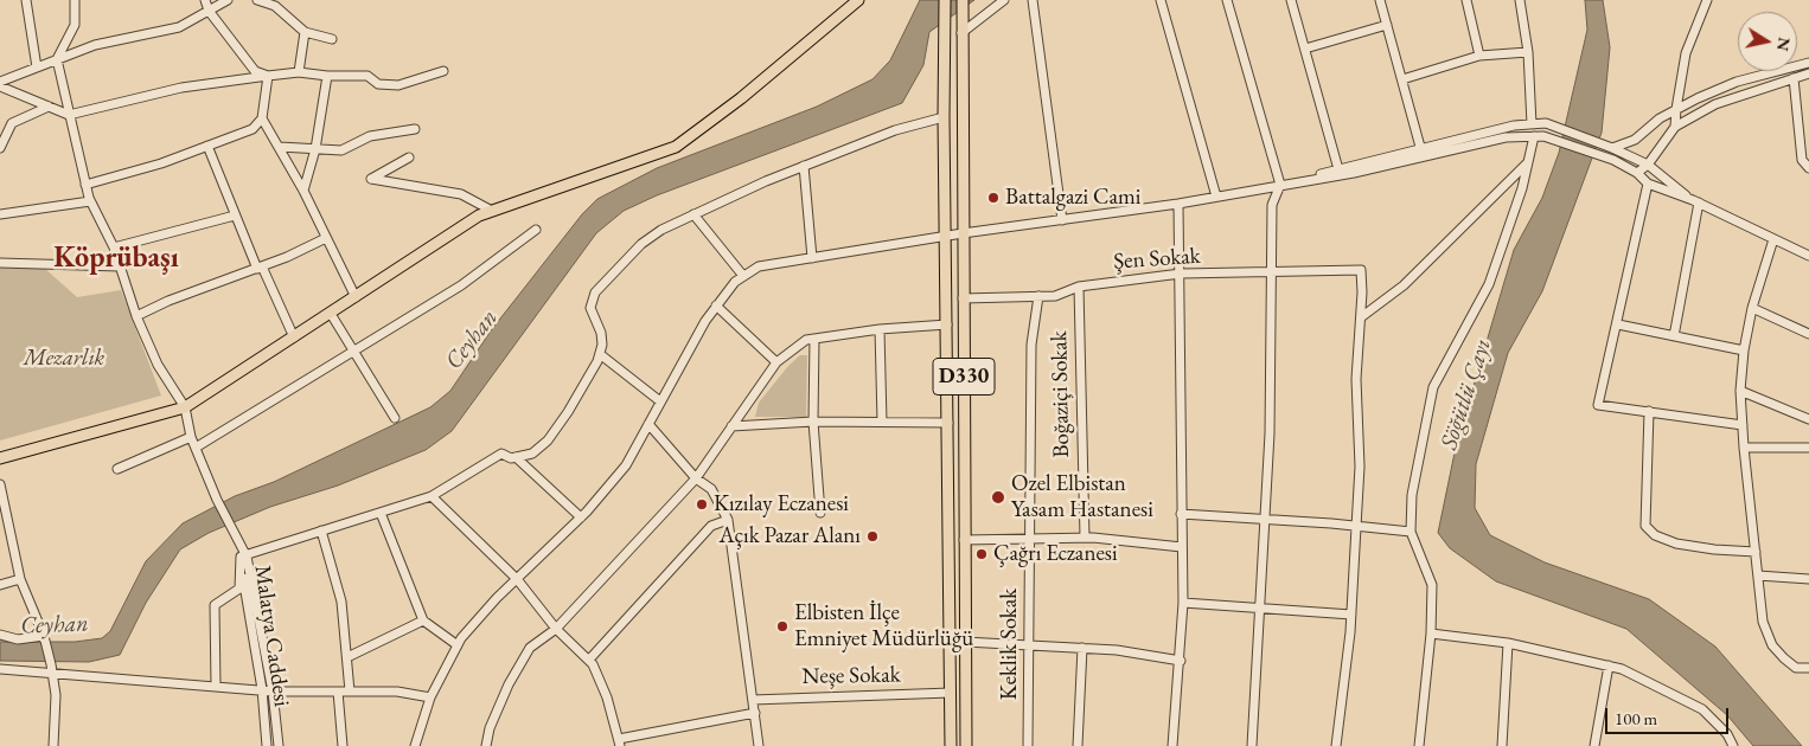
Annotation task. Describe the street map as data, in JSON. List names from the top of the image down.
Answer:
{
  "streets": {
    "main road": ["D330"],
    "street": [
      "Şen Sokak",
      "Boğaziçi Sokak",
      "Malatya Caddesi",
      "Keklik Sokak",
      "Neşe Sokak"
    ]
  },
  "crossings": [
    ["Şen Sokak", "D330"],
    ["Şen Sokak", "Boğaziçi Sokak"],
    ["Şen Sokak", "Keklik Sokak"],
    ["D330", "Neşe Sokak"]
  ],
  "districts": ["Köprübaşı"],
  "water": ["Ceyhan", "Söğütlü Çayı"],
  "parks": ["Mezarlık"],
  "places": [
    "Battalgazi Cami",
    "Ozel Elbistan Yasam Hastanesi",
    "Kızılay Eczanesi",
    "Açık Pazar Alanı",
    "Çağrı Eczanesi",
    "Elbisten İlçe Emniyet Müdürlüğü"
  ],
  "scale_bar": "100 m",
  "north": "right"
}
